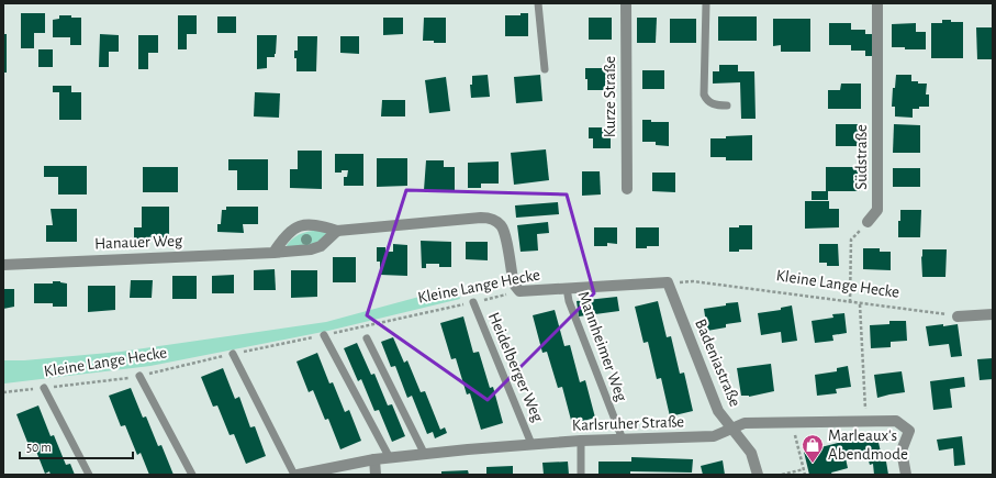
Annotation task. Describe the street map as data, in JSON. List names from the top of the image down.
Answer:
{
  "streets": {
    "street": [
      "Kurze Straße",
      "Südstraße",
      "Hanauer Weg",
      "Kleine Lange Hecke",
      "Badeniastraße",
      "Karlsruher Straße"
    ],
    "lane": ["Mannheimer Weg", "Heidelberger Weg"]
  },
  "crossings": [
    ["Kleine Lange Hecke", "Mannheimer Weg"],
    ["Kleine Lange Hecke", "Badeniastraße"],
    ["Kleine Lange Hecke", "Heidelberger Weg"],
    ["Mannheimer Weg", "Karlsruher Straße"],
    ["Badeniastraße", "Karlsruher Straße"],
    ["Heidelberger Weg", "Karlsruher Straße"]
  ],
  "places": {
    "shop": ["Marleaux's Abendmode"]
  },
  "scale_bar": "50 m"
}
